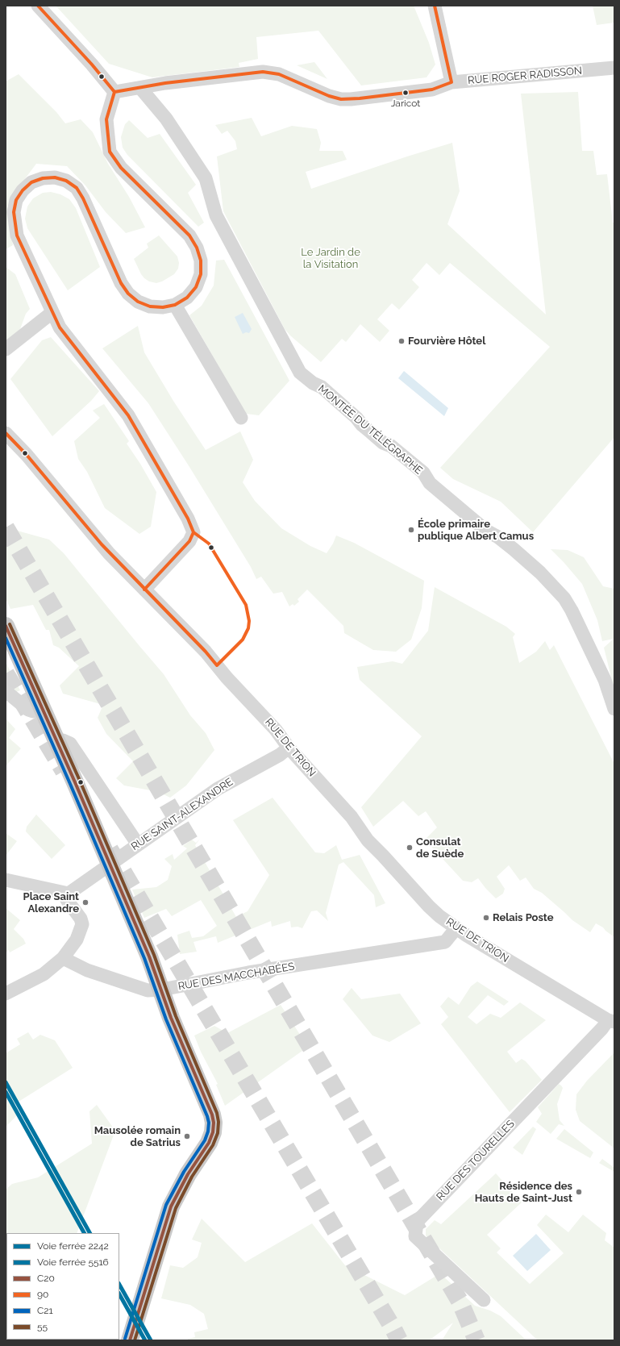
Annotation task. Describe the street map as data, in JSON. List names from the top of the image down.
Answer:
{
  "streets": {
    "street": [
      "RUE ROGER RADISSON",
      "MONTÉE DU TÉLÉGRAPHE",
      "RUE DE TRION",
      "RUE SAINT-ALEXANDRE",
      "RUE DES MACCHABÉES",
      "RUE DES TOURELLES"
    ]
  },
  "crossings": [
    ["RUE ROGER RADISSON", "MONTÉE DU TÉLÉGRAPHE"],
    ["RUE DE TRION", "RUE SAINT-ALEXANDRE"],
    ["RUE DE TRION", "RUE DES MACCHABÉES"],
    ["RUE DE TRION", "RUE DES TOURELLES"]
  ],
  "parks": ["Le Jardin de la Visitation"],
  "places": [
    "Jaricot",
    "Fourvière Hôtel",
    "École primaire publique Albert Camus",
    "Consulat de Suède",
    "Place Saint Alexandre",
    "Relais Poste",
    "Mausolée romain de Satrius",
    "Résidence des Hauts de Saint-Just"
  ],
  "lines": [
    "transit line 90",
    "transit line 55",
    "transit line C20",
    "transit line C21",
    "rail line 2242",
    "rail line 5516"
  ],
  "legend": [
    "Voie ferrée 2242",
    "Voie ferrée 5516",
    "C20",
    "90",
    "C21",
    "55"
  ]
}
